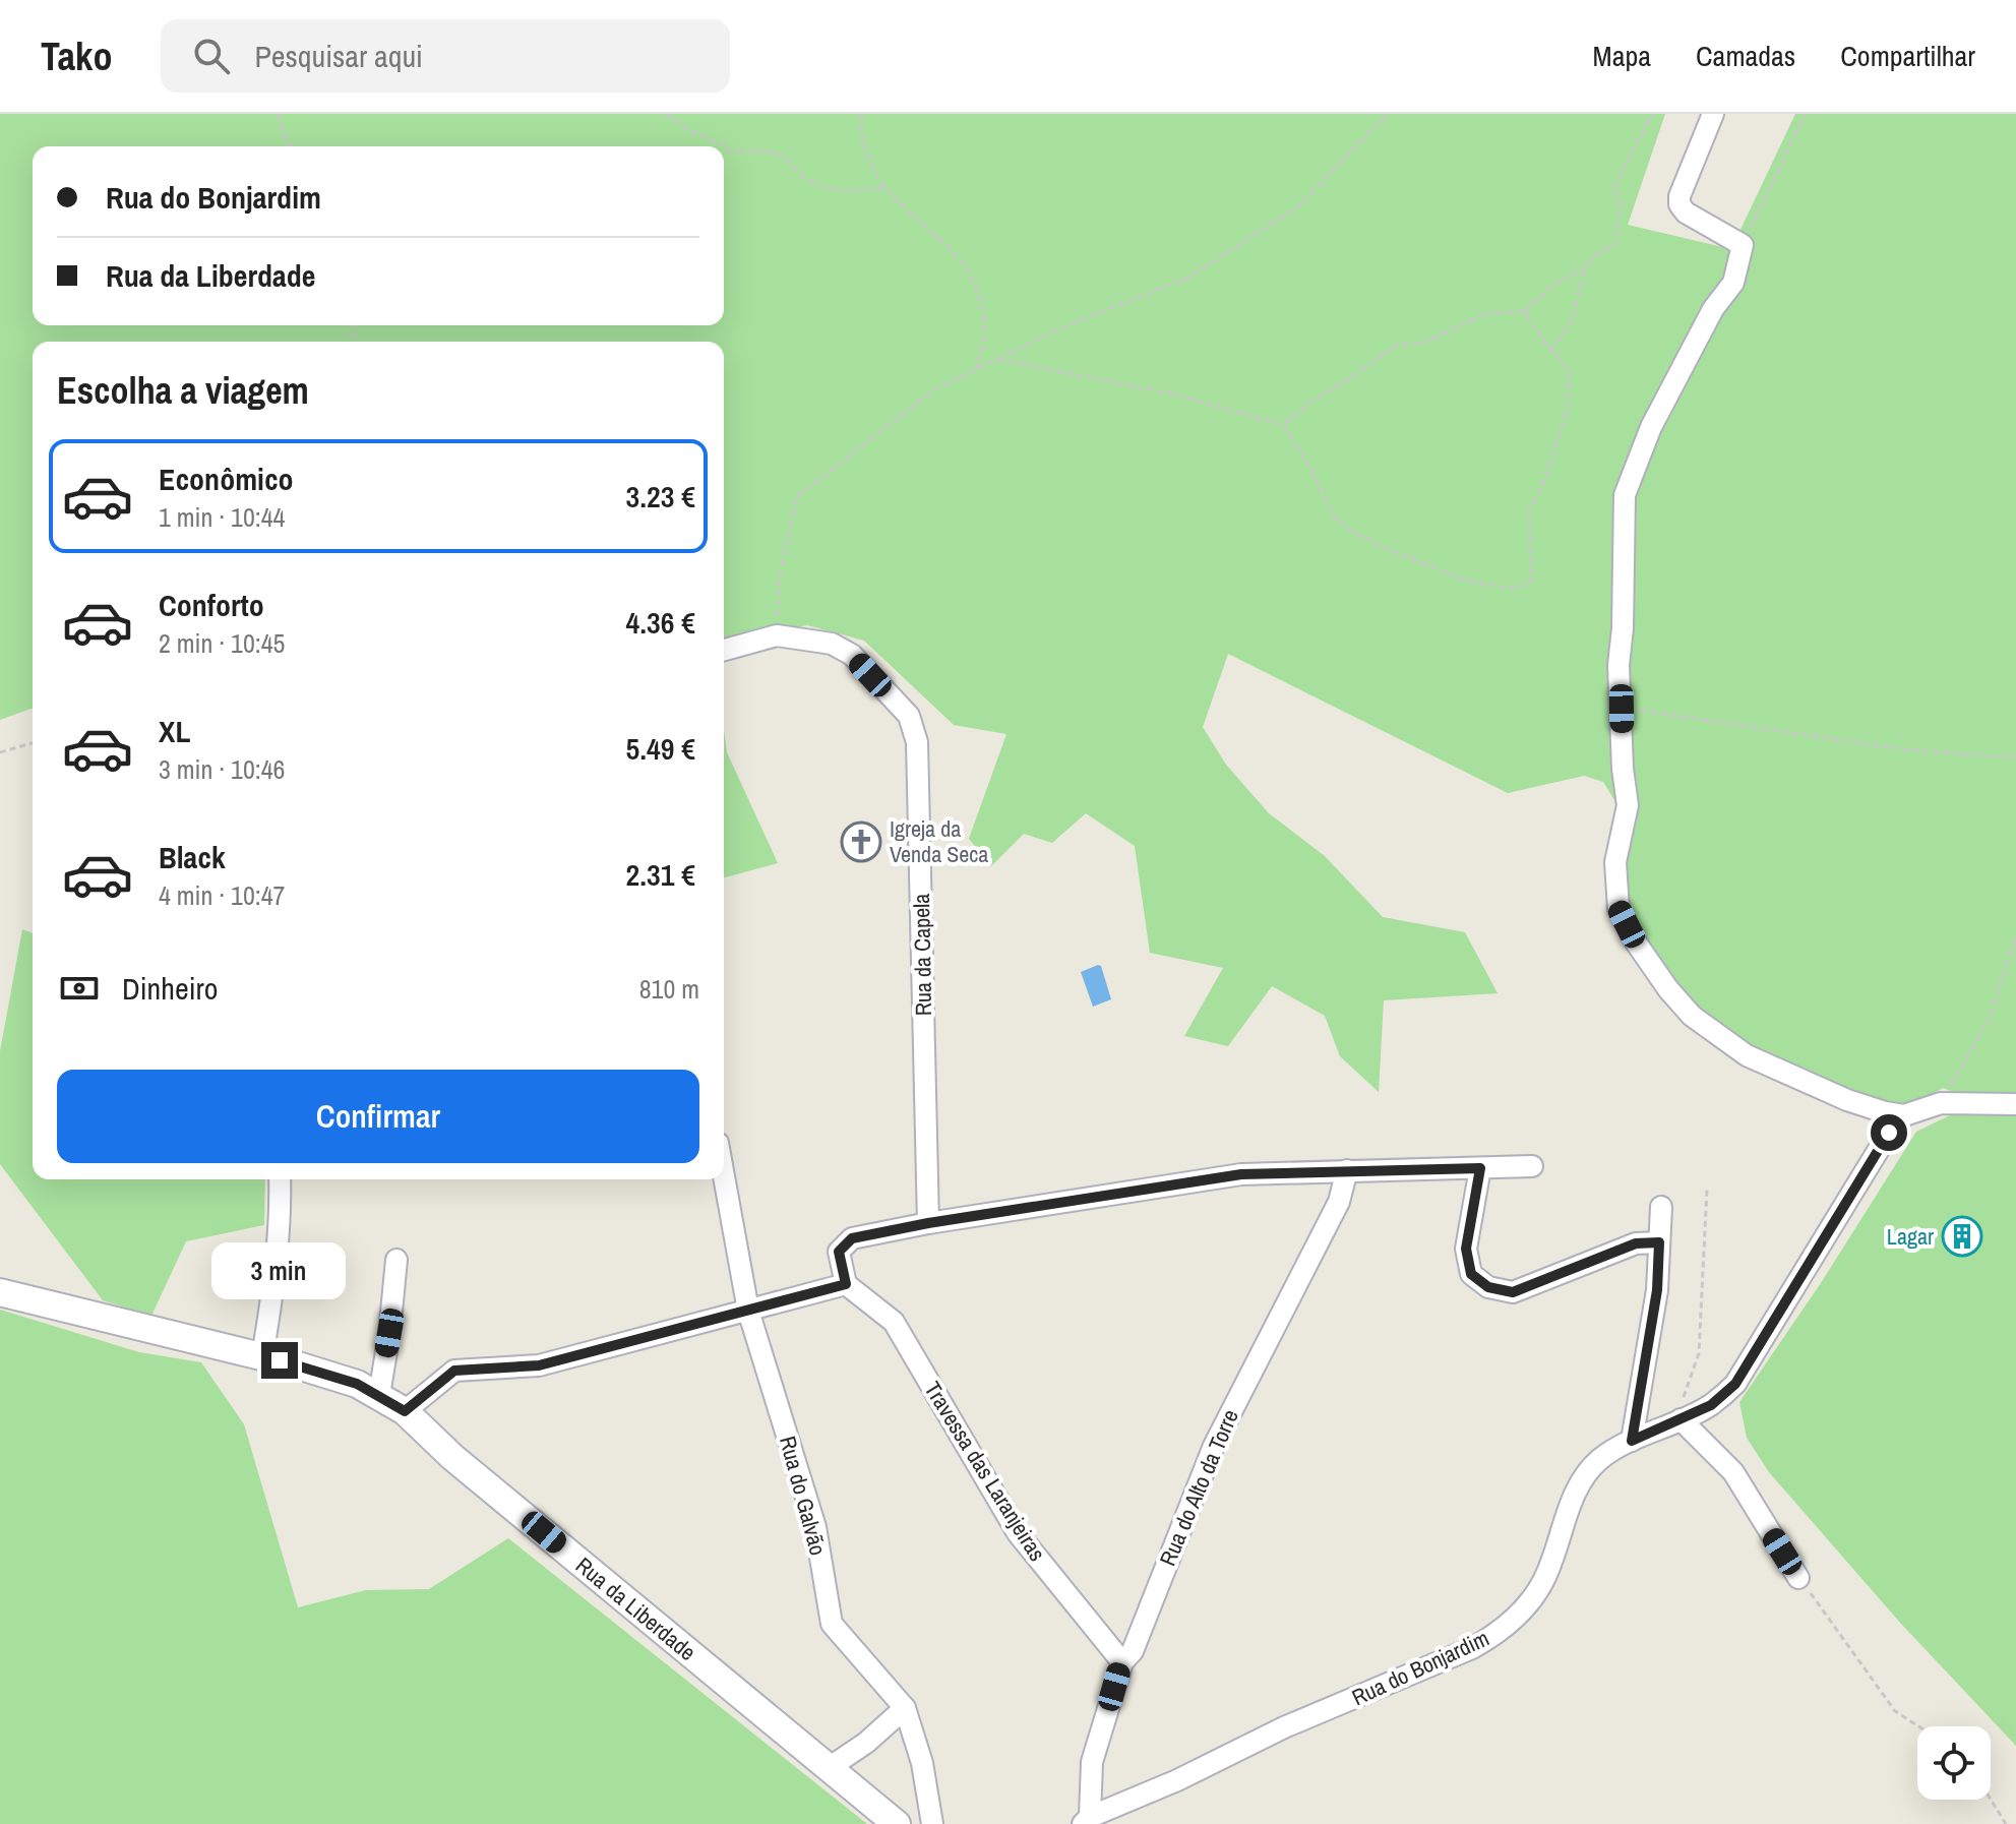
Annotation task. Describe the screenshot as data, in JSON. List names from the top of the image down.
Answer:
{
  "streets": {
    "street": [
      "Rua da Capela",
      "Travessa das Laranjeiras",
      "Rua do Alto da Torre",
      "Rua do Galvão",
      "Rua da Liberdade",
      "Rua do Bonjardim"
    ]
  },
  "crossings": [
    ["Travessa das Laranjeiras", "Rua do Alto da Torre"],
    ["Rua do Alto da Torre", "Rua do Bonjardim"]
  ],
  "places": {
    "church": ["Igreja da Venda Seca"],
    "building": ["Lagar"]
  },
  "page": {
    "header": "Tako",
    "search": "Pesquisar aqui",
    "nav": ["Mapa", "Camadas", "Compartilhar"],
    "banner": ["Rua do Bonjardim", "Rua da Liberdade"],
    "heading": "Escolha a viagem",
    "list": [
      {
        "name": "Econômico",
        "note": "1 min · 10:44",
        "value": "3.23 €"
      },
      {
        "name": "Conforto",
        "note": "2 min · 10:45",
        "value": "4.36 €"
      },
      {
        "name": "XL",
        "note": "3 min · 10:46",
        "value": "5.49 €"
      },
      {
        "name": "Black",
        "note": "4 min · 10:47",
        "value": "2.31 €"
      }
    ],
    "pay": ["Dinheiro", "810 m"],
    "buttons": "Confirmar",
    "bubble": "3 min"
  }
}
